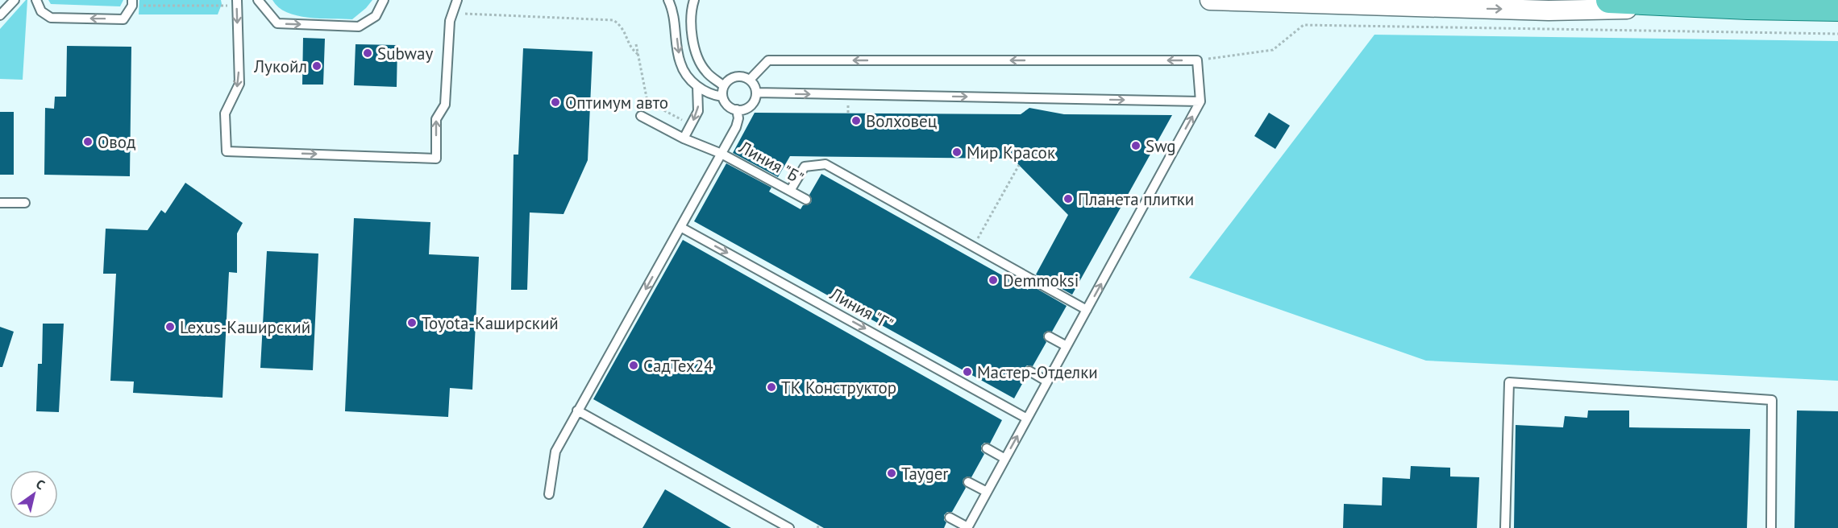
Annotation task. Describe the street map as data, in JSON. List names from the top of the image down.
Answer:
{
  "streets": {
    "lane": ["Линия \"Б\"", "Линия \"Г\""]
  },
  "one_way": ["Линия \"Г\""],
  "places": [
    "Subway",
    "Лукойл",
    "Оптимум авто",
    "Волховец",
    "Овод",
    "Swg",
    "Мир Красок",
    "Планета плитки",
    "Demmoksi",
    "Toyota-Каширский",
    "Lexus-Каширский",
    "СадТех24",
    "Мастер-Отделки",
    "ТК Конструктор",
    "Tayger"
  ],
  "north": "top right"
}
